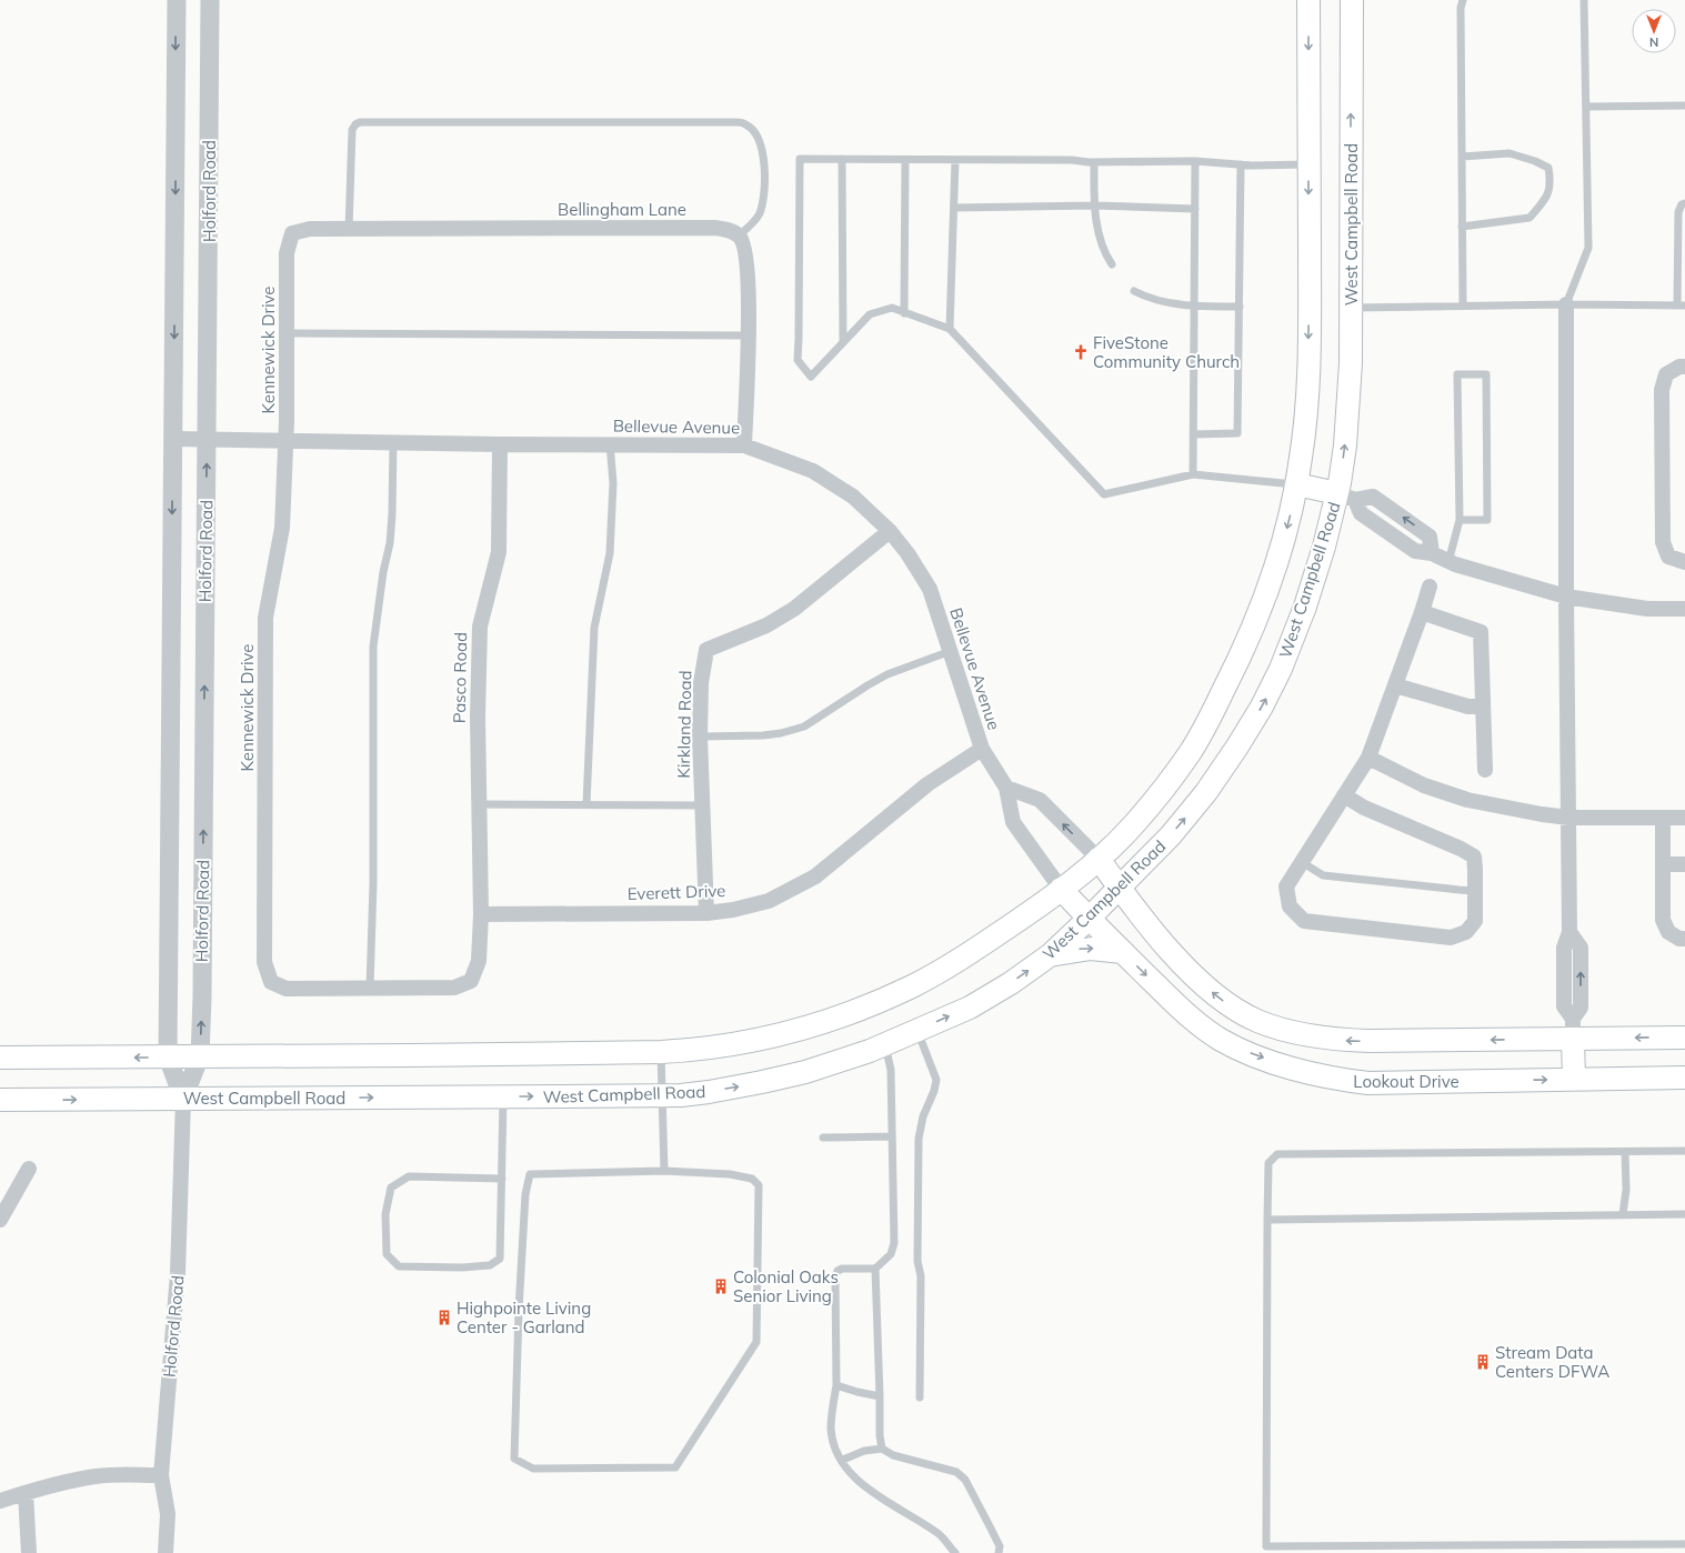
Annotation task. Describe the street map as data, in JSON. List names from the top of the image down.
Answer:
{
  "streets": {
    "main road": ["West Campbell Road", "Lookout Drive"],
    "street": [
      "Holford Road",
      "Bellingham Lane",
      "Kennewick Drive",
      "Bellevue Avenue",
      "Pasco Road",
      "Kirkland Road",
      "Everett Drive"
    ]
  },
  "crossings": [
    ["Holford Road", "West Campbell Road"],
    ["Holford Road", "Bellevue Avenue"],
    ["Bellingham Lane", "Kennewick Drive"],
    ["West Campbell Road", "Bellevue Avenue"],
    ["West Campbell Road", "Lookout Drive"],
    ["Kennewick Drive", "Bellevue Avenue"],
    ["Kennewick Drive", "Pasco Road"],
    ["Bellevue Avenue", "Pasco Road"],
    ["Bellevue Avenue", "Kirkland Road"],
    ["Bellevue Avenue", "Everett Drive"],
    ["Bellevue Avenue", "Lookout Drive"],
    ["Pasco Road", "Everett Drive"],
    ["Kirkland Road", "Everett Drive"]
  ],
  "places": {
    "church": ["FiveStone Community Church"],
    "building": ["Colonial Oaks Senior Living", "Highpointe Living Center - Garland", "Stream Data Centers DFWA"]
  },
  "north": "bottom"
}
